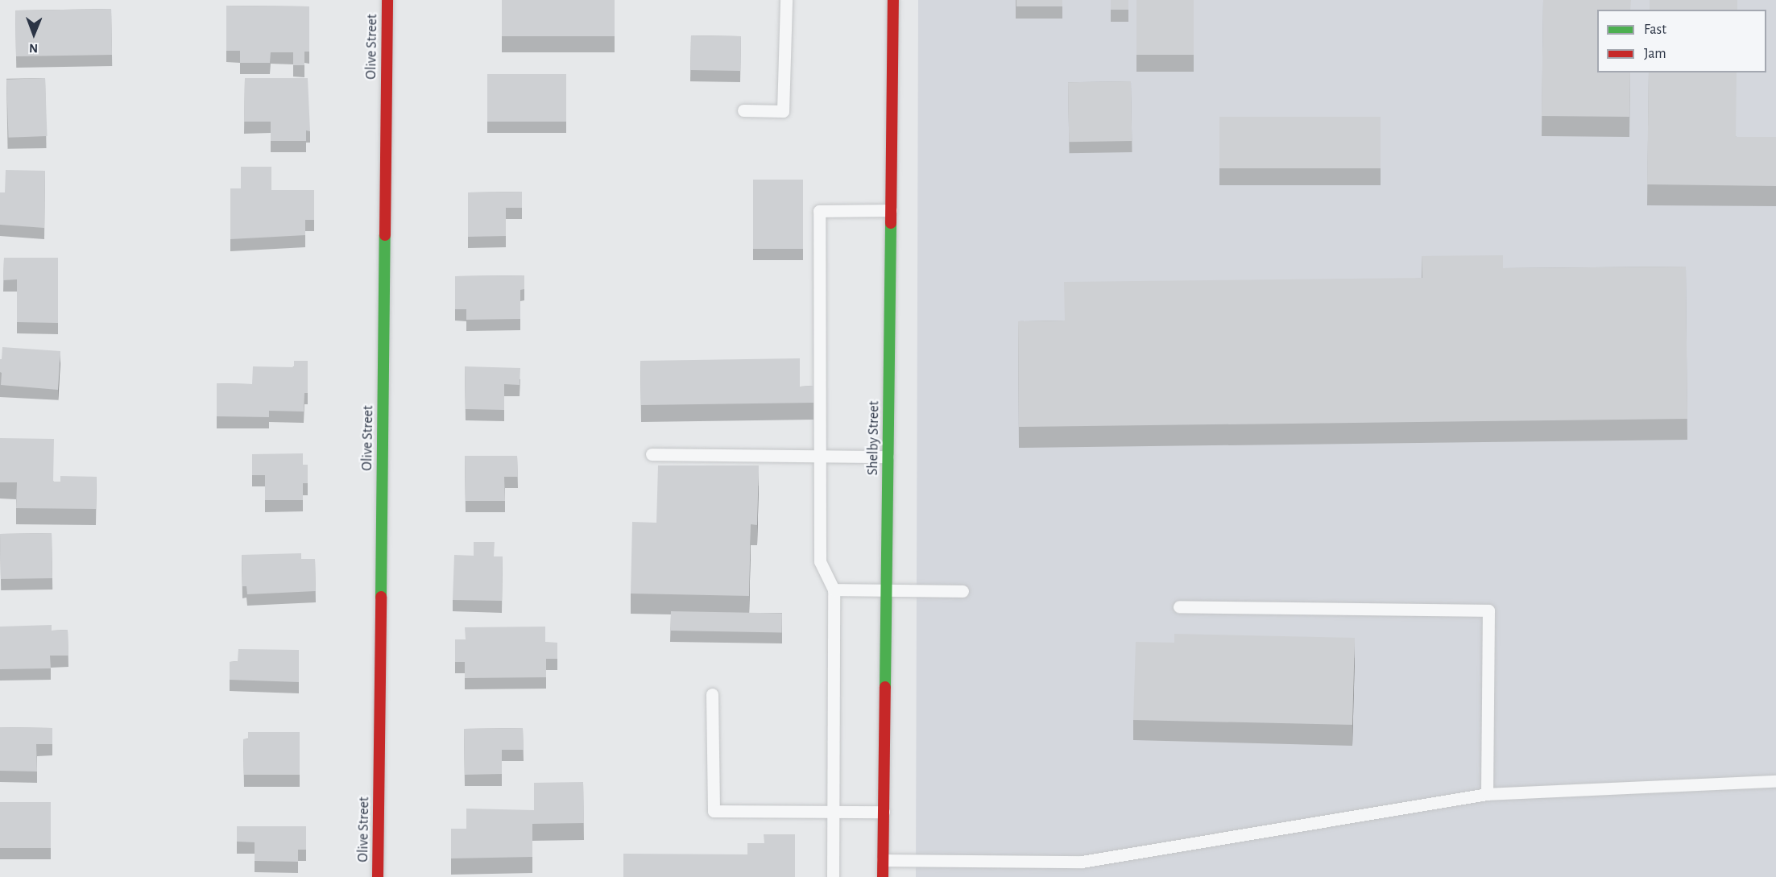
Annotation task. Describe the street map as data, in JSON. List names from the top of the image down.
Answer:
{
  "streets": {
    "main road": ["Olive Street", "Shelby Street"]
  },
  "legend": ["Fast", "Jam"],
  "north": "bottom"
}
